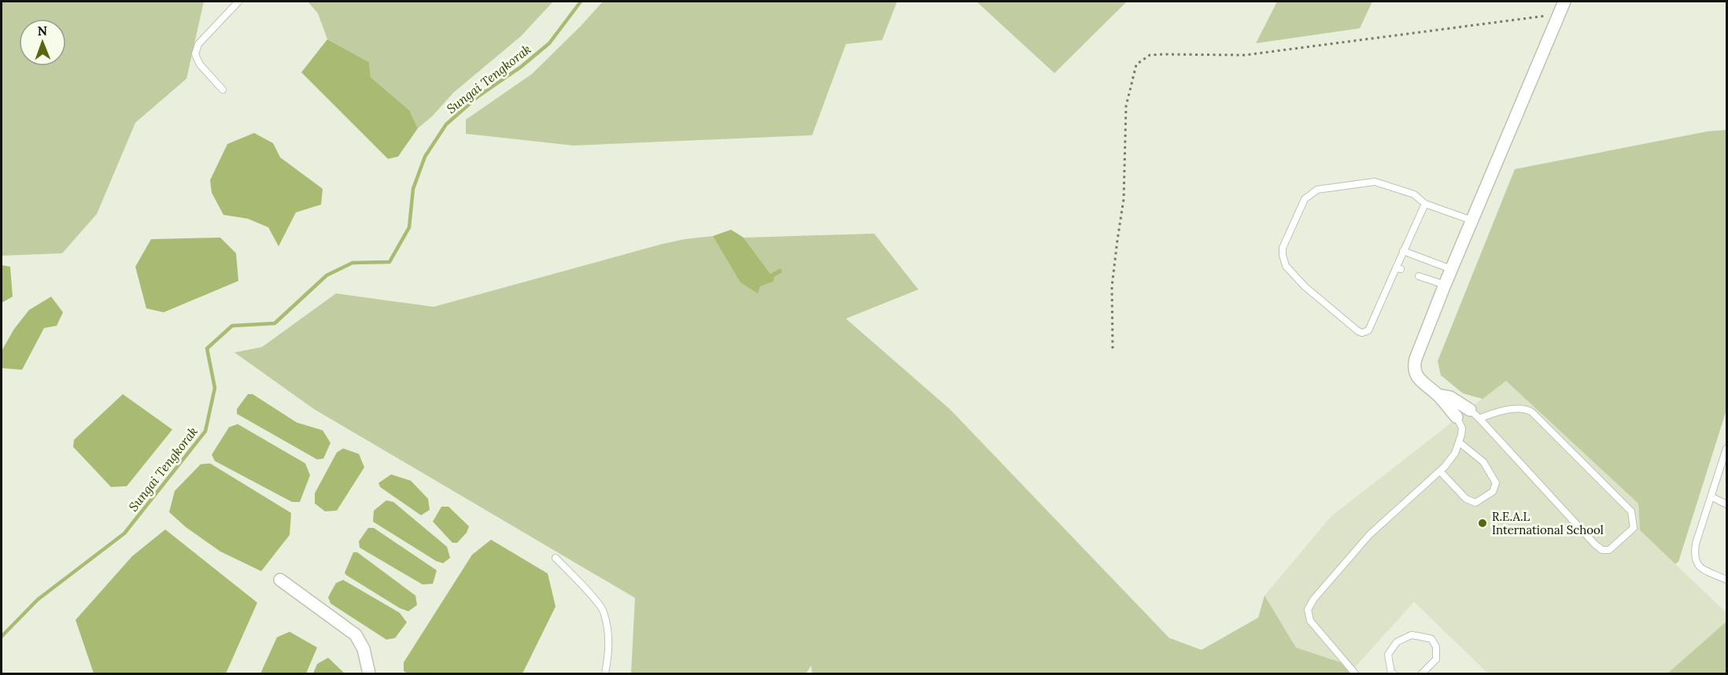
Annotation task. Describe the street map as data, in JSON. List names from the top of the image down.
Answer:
{
  "water": ["Sungai Tengkorak"],
  "places": ["R.E.A.L International School"],
  "north": "top"
}
